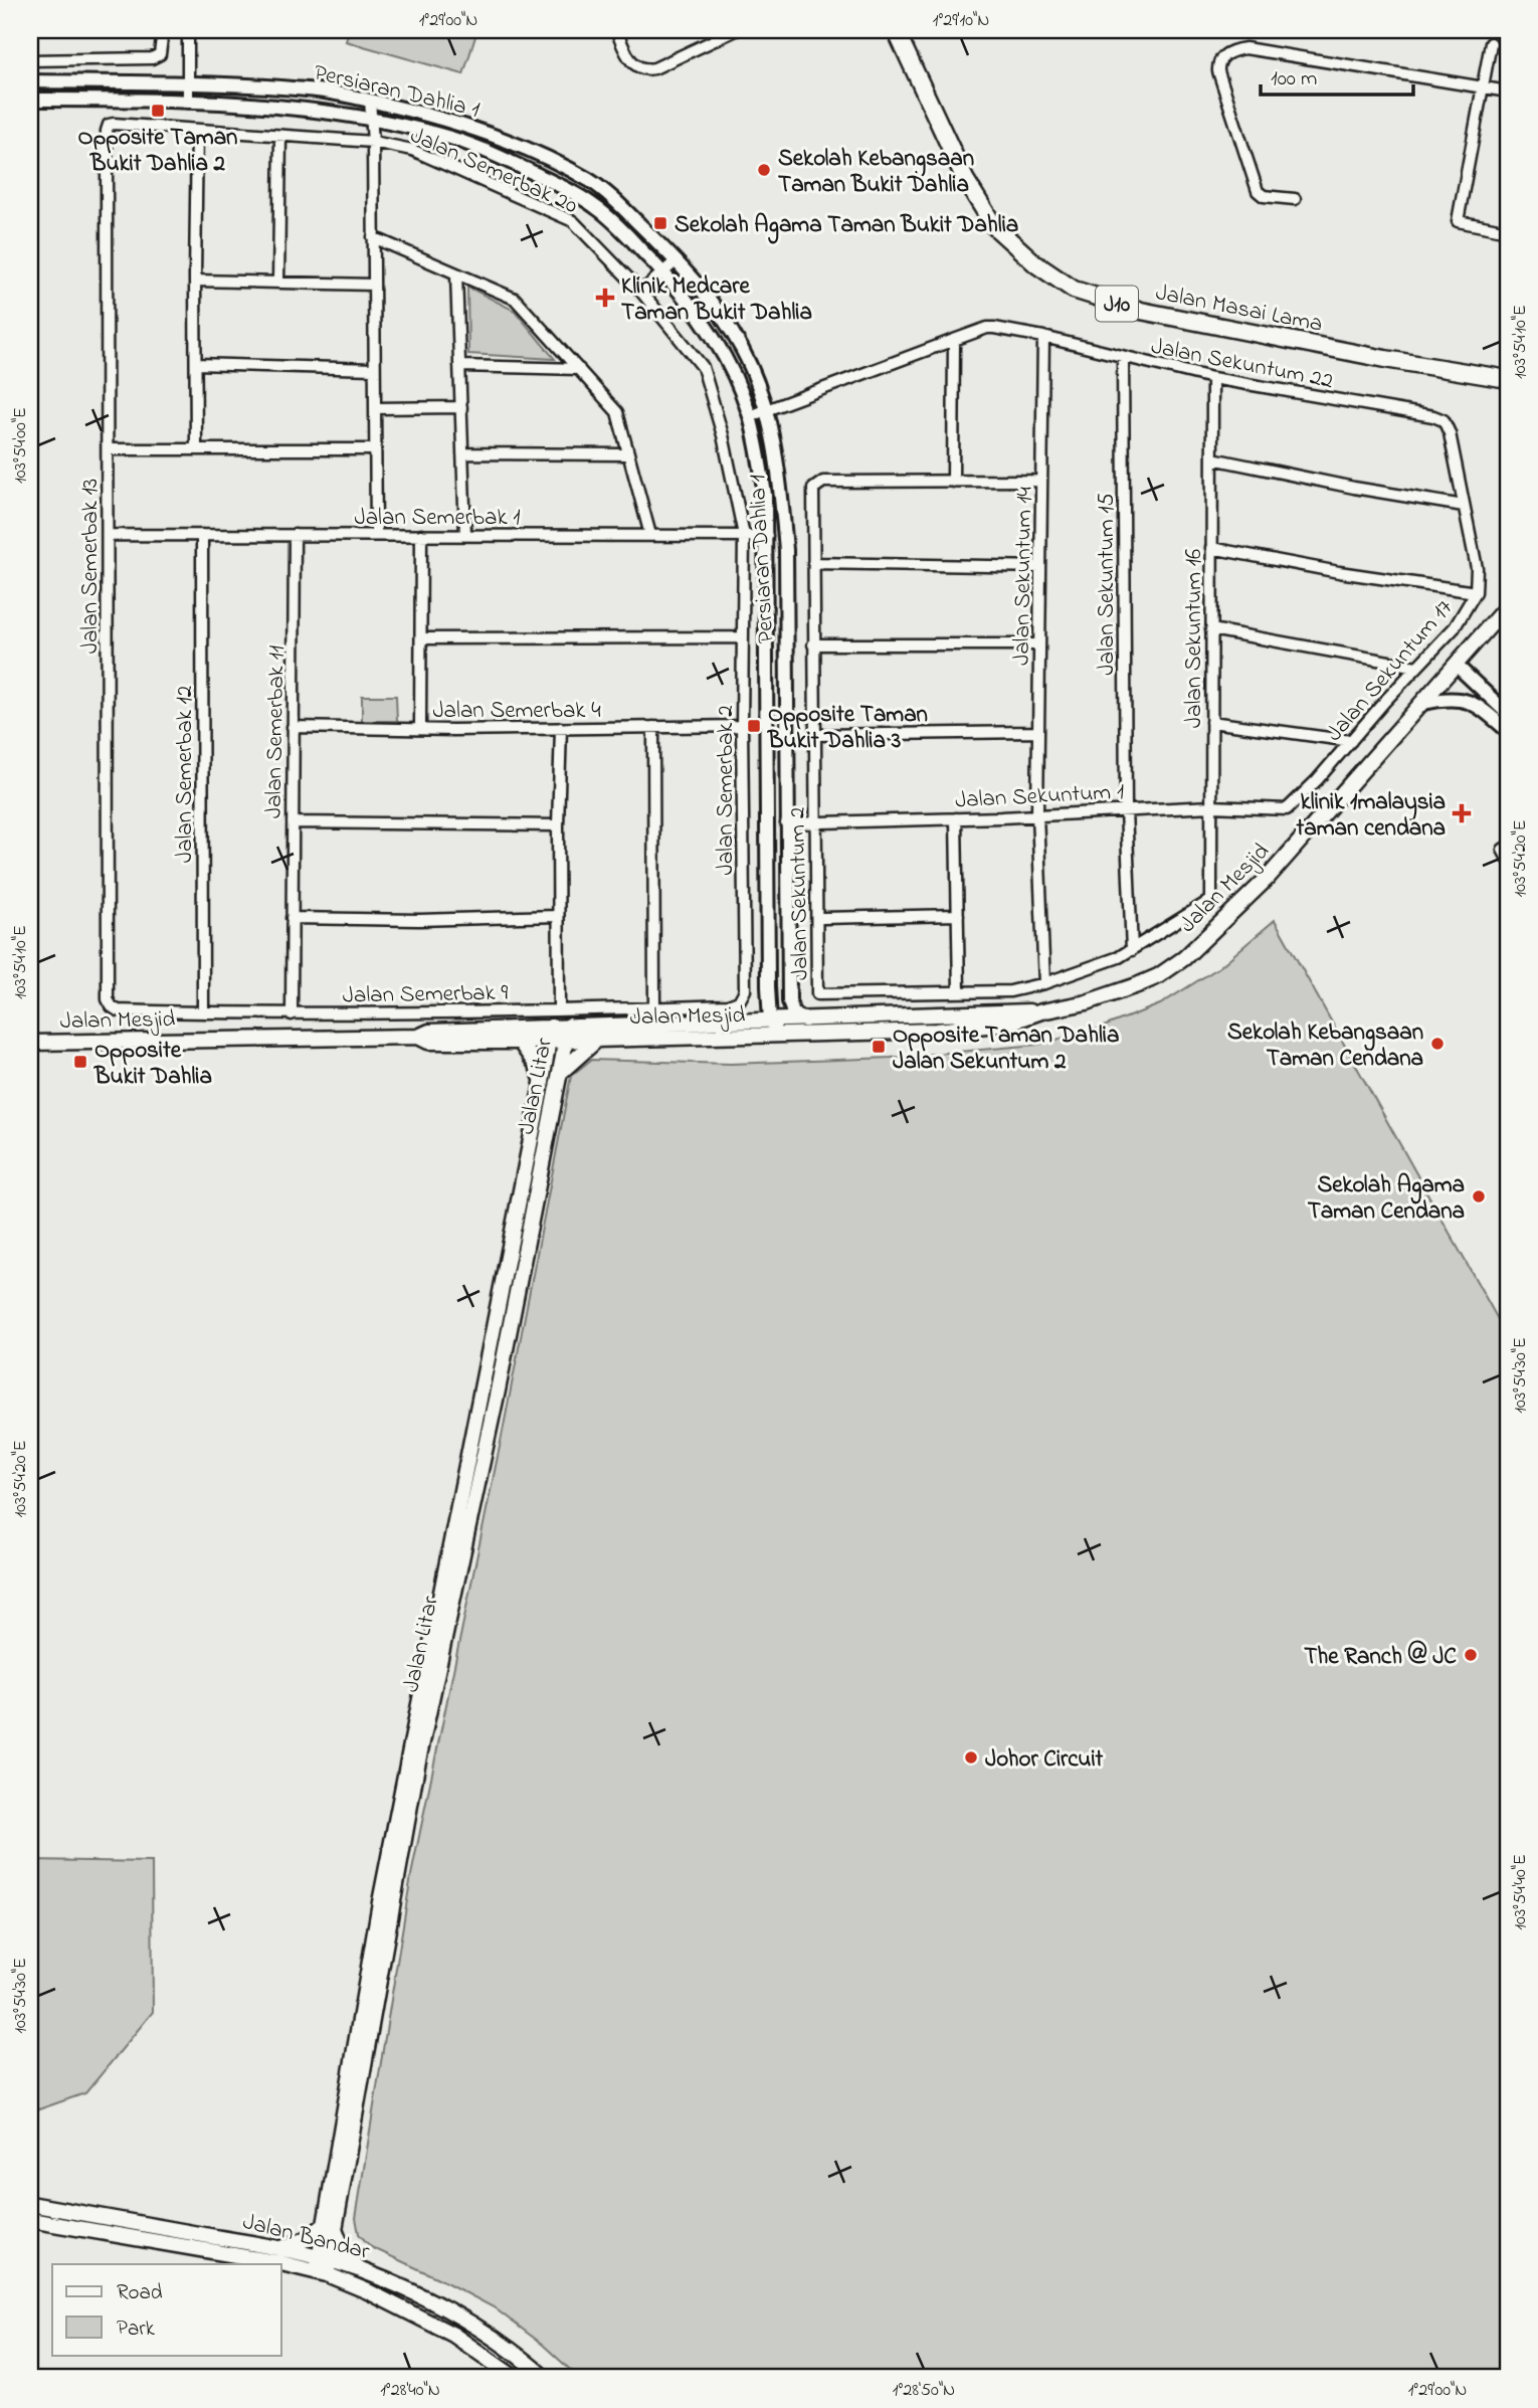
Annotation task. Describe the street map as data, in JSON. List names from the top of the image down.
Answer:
{
  "streets": {
    "main road": [
      "J10",
      "Jalan Masai Lama",
      "Jalan Mesjid",
      "Jalan Litar",
      "Jalan Bandar"
    ],
    "street": [
      "Persiaran Dahlia 1",
      "Jalan Semerbak 20",
      "Jalan Sekuntum 22",
      "Jalan Semerbak 1",
      "Jalan Semerbak 13",
      "Jalan Sekuntum 14",
      "Jalan Sekuntum 15",
      "Jalan Sekuntum 16",
      "Jalan Sekuntum 17",
      "Jalan Semerbak 4",
      "Jalan Semerbak 11",
      "Jalan Semerbak 12",
      "Jalan Semerbak 2",
      "Jalan Sekuntum 1",
      "Jalan Sekuntum 2",
      "Jalan Semerbak 9"
    ]
  },
  "crossings": [
    ["Persiaran Dahlia 1", "Jalan Sekuntum 22"],
    ["Persiaran Dahlia 1", "Jalan Semerbak 1"],
    ["Persiaran Dahlia 1", "Jalan Sekuntum 1"],
    ["Persiaran Dahlia 1", "Jalan Mesjid"],
    ["Jalan Semerbak 20", "Jalan Semerbak 1"],
    ["Jalan Semerbak 20", "Jalan Semerbak 13"],
    ["Jalan Semerbak 20", "Jalan Semerbak 2"],
    ["Jalan Sekuntum 22", "Jalan Sekuntum 14"],
    ["Jalan Sekuntum 22", "Jalan Sekuntum 15"],
    ["Jalan Sekuntum 22", "Jalan Sekuntum 16"],
    ["Jalan Sekuntum 22", "Jalan Sekuntum 17"],
    ["Jalan Semerbak 1", "Jalan Semerbak 13"],
    ["Jalan Semerbak 1", "Jalan Semerbak 11"],
    ["Jalan Semerbak 1", "Jalan Semerbak 12"],
    ["Jalan Semerbak 1", "Jalan Semerbak 2"],
    ["Jalan Semerbak 13", "Jalan Semerbak 9"],
    ["Jalan Sekuntum 14", "Jalan Sekuntum 1"],
    ["Jalan Sekuntum 14", "Jalan Sekuntum 2"],
    ["Jalan Sekuntum 15", "Jalan Sekuntum 1"],
    ["Jalan Sekuntum 15", "Jalan Sekuntum 2"],
    ["Jalan Sekuntum 16", "Jalan Sekuntum 1"],
    ["Jalan Sekuntum 16", "Jalan Sekuntum 2"],
    ["Jalan Sekuntum 17", "Jalan Sekuntum 1"],
    ["Jalan Semerbak 4", "Jalan Semerbak 11"],
    ["Jalan Semerbak 4", "Jalan Semerbak 2"],
    ["Jalan Semerbak 11", "Jalan Semerbak 9"],
    ["Jalan Semerbak 12", "Jalan Semerbak 9"],
    ["Jalan Semerbak 2", "Jalan Semerbak 9"],
    ["Jalan Sekuntum 1", "Jalan Sekuntum 2"],
    ["Jalan Mesjid", "Jalan Litar"],
    ["Jalan Litar", "Jalan Bandar"]
  ],
  "places": {
    "transit": [
      "Opposite Taman Bukit Dahlia 2",
      "Sekolah Agama Taman Bukit Dahlia",
      "Opposite Taman Bukit Dahlia 3",
      "Opposite Taman Dahlia Jalan Sekuntum 2",
      "Opposite Bukit Dahlia"
    ],
    "other": [
      "Sekolah Kebangsaan Taman Bukit Dahlia",
      "Sekolah Kebangsaan Taman Cendana",
      "Sekolah Agama Taman Cendana",
      "The Ranch @ JC",
      "Johor Circuit"
    ],
    "health": ["Klinik Medcare Taman Bukit Dahlia", "klinik 1malaysia taman cendana"]
  },
  "legend": ["Road", "Park"],
  "scale_bar": "100 m",
  "coordinates": [
    "1°29'00\"N",
    "1°29'10\"N",
    "103°54'10\"E",
    "103°54'00\"E",
    "103°54'20\"E",
    "103°54'30\"E",
    "103°54'40\"E",
    "1°28'40\"N",
    "1°28'50\"N"
  ]
}
